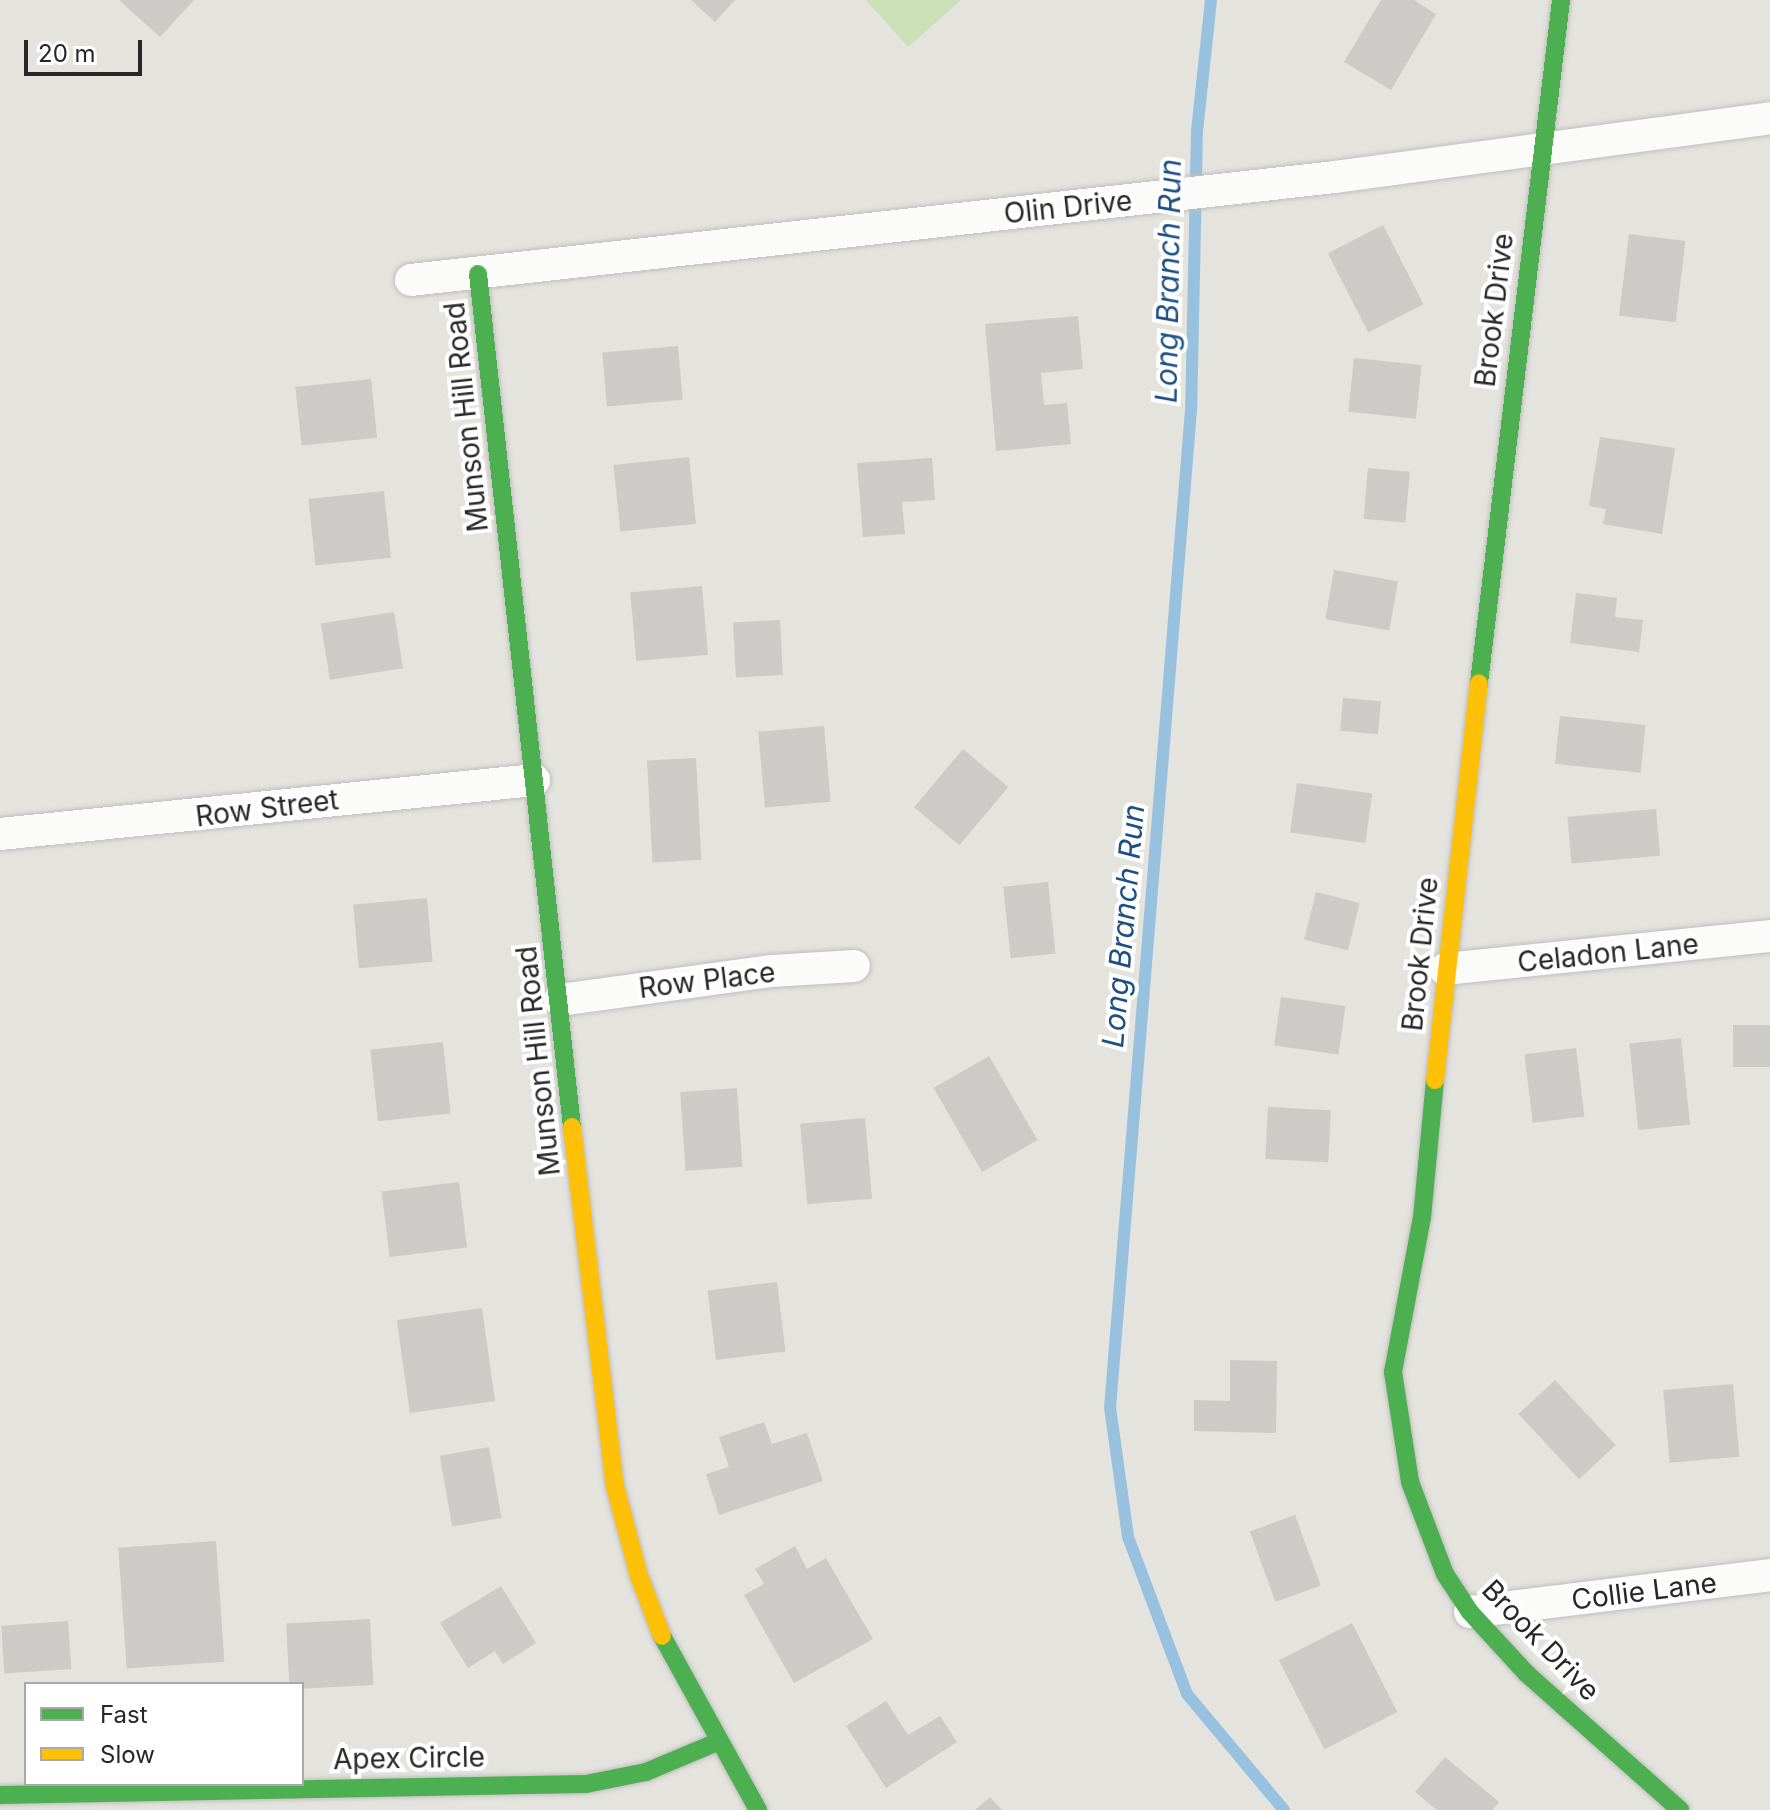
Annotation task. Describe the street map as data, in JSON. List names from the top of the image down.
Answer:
{
  "streets": {
    "street": [
      "Olin Drive",
      "Brook Drive",
      "Munson Hill Road",
      "Row Street",
      "Celadon Lane",
      "Row Place",
      "Collie Lane",
      "Apex Circle"
    ]
  },
  "crossings": [
    ["Olin Drive", "Brook Drive"],
    ["Olin Drive", "Munson Hill Road"],
    ["Brook Drive", "Celadon Lane"],
    ["Brook Drive", "Collie Lane"],
    ["Munson Hill Road", "Row Street"],
    ["Munson Hill Road", "Row Place"],
    ["Munson Hill Road", "Apex Circle"]
  ],
  "water": ["Long Branch Run"],
  "legend": ["Fast", "Slow"],
  "scale_bar": "20 m"
}
